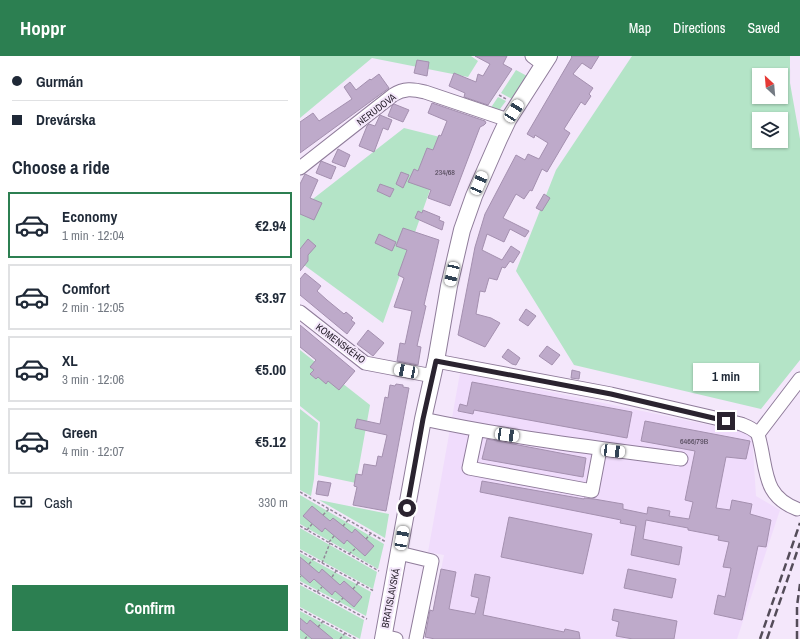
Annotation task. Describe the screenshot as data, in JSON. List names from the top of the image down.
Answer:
{
  "streets": {
    "main road": ["BRATISLAVSKÁ"],
    "street": ["NERUDOVA", "KOMENSKÉHO"]
  },
  "crossings": [
    ["NERUDOVA", "BRATISLAVSKÁ"],
    ["KOMENSKÉHO", "BRATISLAVSKÁ"]
  ],
  "house_numbers": ["234/68", "6466/79B"],
  "north": "top left",
  "page": {
    "header": "Hoppr",
    "nav": ["Map", "Directions", "Saved"],
    "banner": ["Gurmán", "Drevárska"],
    "heading": "Choose a ride",
    "list": [
      {
        "name": "Economy",
        "note": "1 min · 12:04",
        "value": "€2.94"
      },
      {
        "name": "Comfort",
        "note": "2 min · 12:05",
        "value": "€3.97"
      },
      {
        "name": "XL",
        "note": "3 min · 12:06",
        "value": "€5.00"
      },
      {
        "name": "Green",
        "note": "4 min · 12:07",
        "value": "€5.12"
      }
    ],
    "bubble": "1 min",
    "pay": ["Cash", "330 m"],
    "buttons": "Confirm"
  }
}
